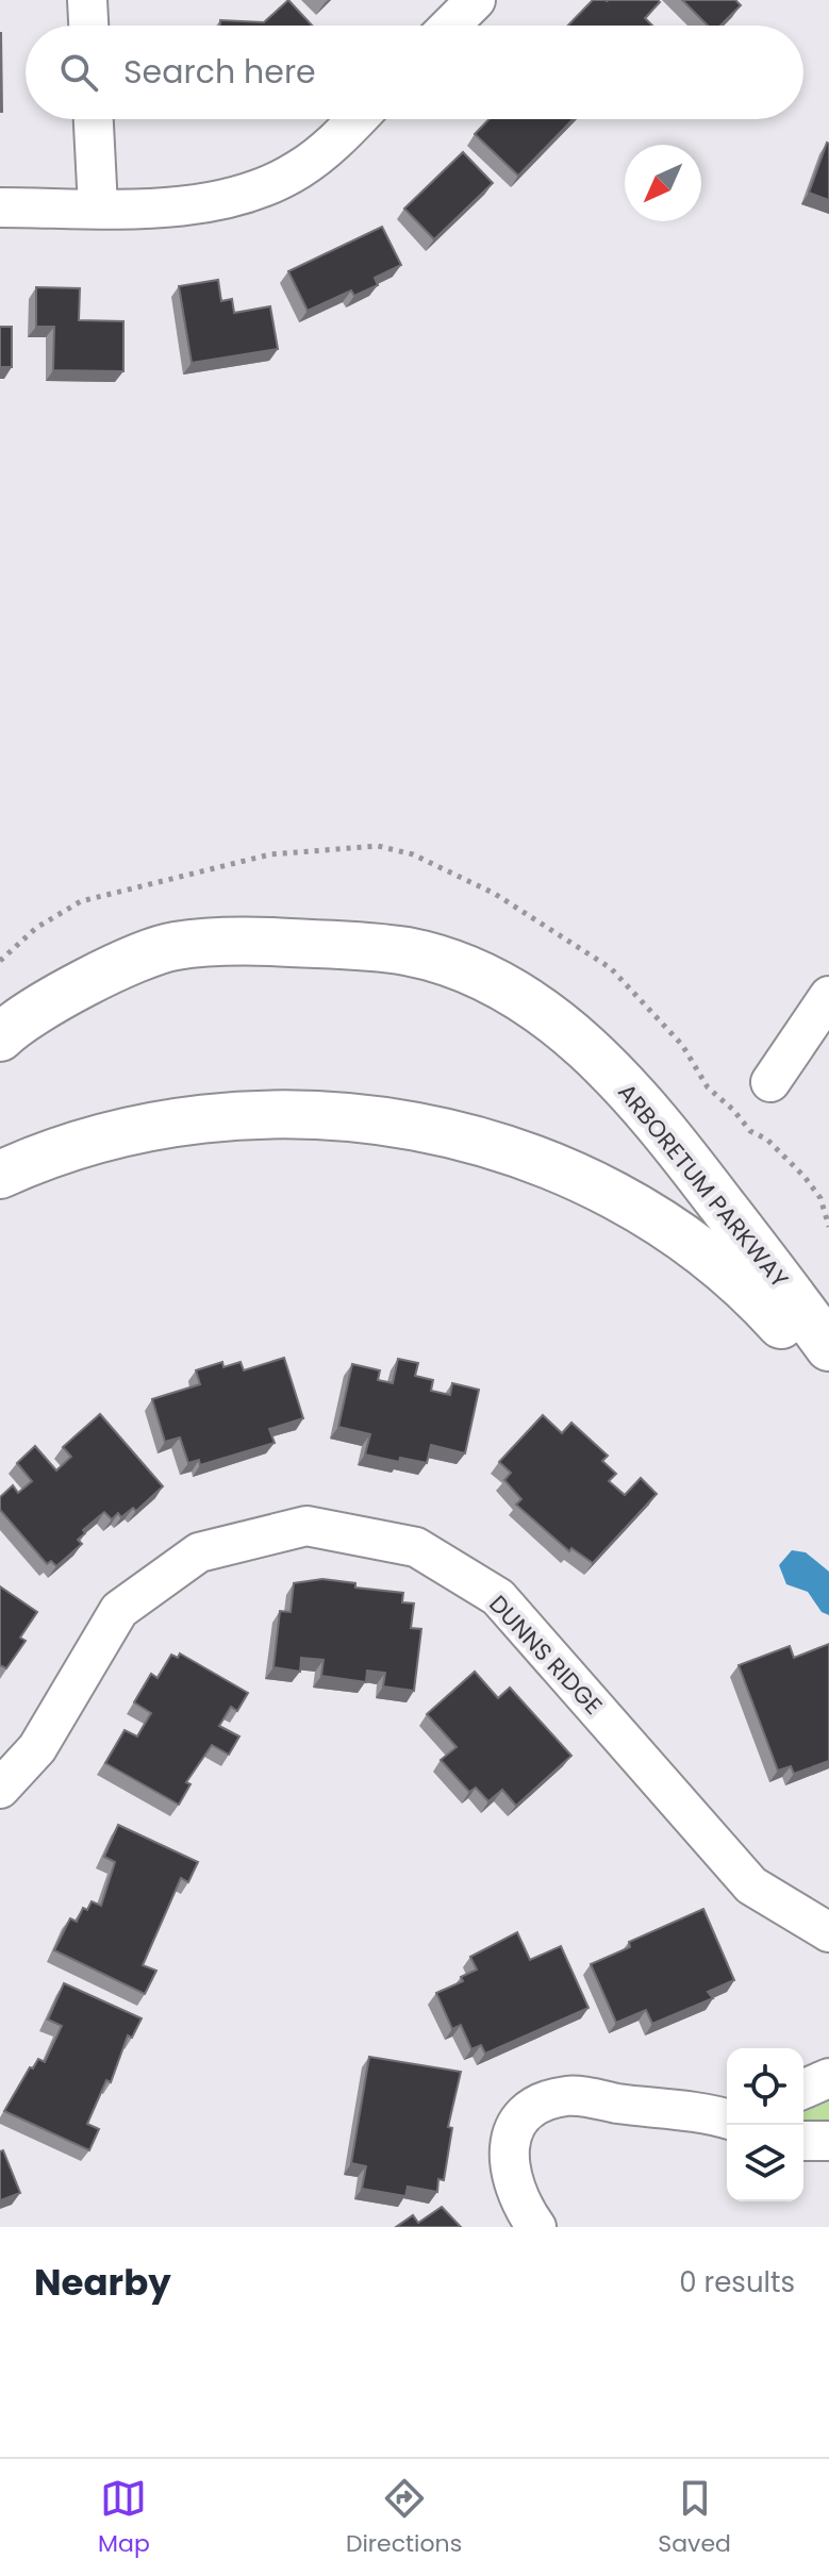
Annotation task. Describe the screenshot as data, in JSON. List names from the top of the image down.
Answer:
{
  "streets": {
    "street": ["ARBORETUM PARKWAY", "DUNNS RIDGE"]
  },
  "north": "bottom left",
  "page": {
    "search": "Search here",
    "heading": ["Nearby", "0 results"],
    "nav": ["Map", "Directions", "Saved"]
  }
}
